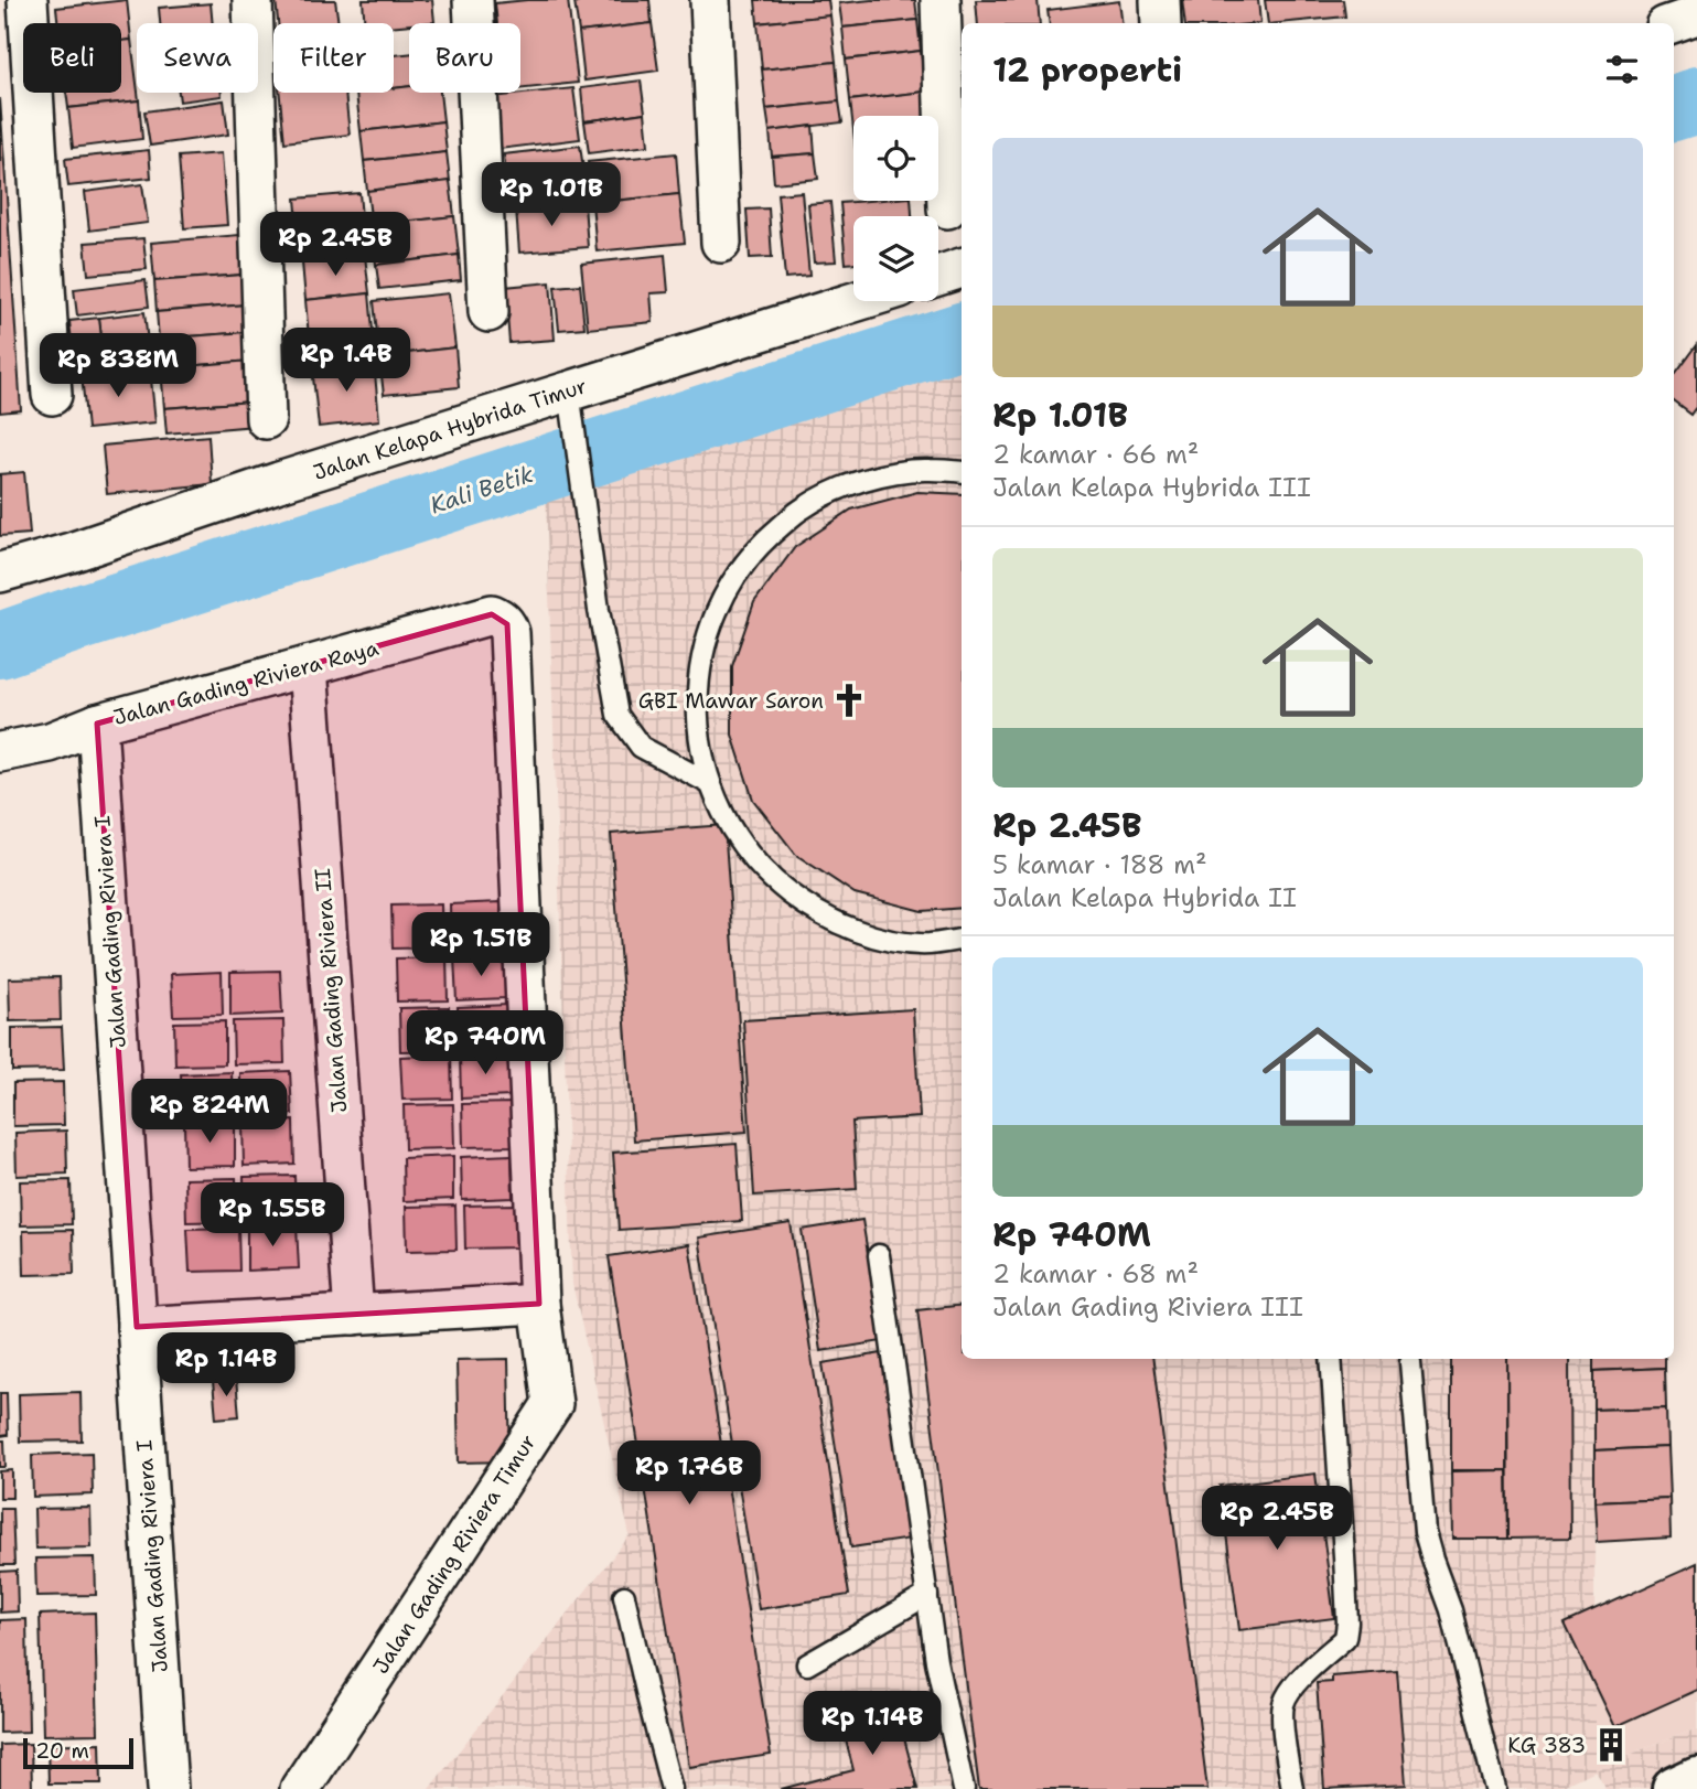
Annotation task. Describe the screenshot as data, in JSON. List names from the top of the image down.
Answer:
{
  "streets": {
    "street": [
      "Jalan Kelapa Hybrida Timur",
      "Jalan Gading Riviera Raya",
      "Jalan Gading Riviera I",
      "Jalan Gading Riviera II",
      "Jalan Gading Riviera Timur"
    ]
  },
  "crossings": [
    ["Jalan Gading Riviera Raya", "Jalan Gading Riviera I"],
    ["Jalan Gading Riviera Raya", "Jalan Gading Riviera II"],
    ["Jalan Gading Riviera Raya", "Jalan Gading Riviera Timur"]
  ],
  "water": ["Kali Betik"],
  "places": {
    "church": ["GBI Mawar Saron"],
    "building": ["KG 383"]
  },
  "scale_bar": "20 m",
  "page": {
    "chip": [
      "Beli",
      "Sewa",
      "Filter",
      "Baru"
    ],
    "heading": "12 properti",
    "list": [
      {
        "name": "Rp 1.01B",
        "note": "2 kamar · 66 m² · Jalan Kelapa Hybrida III"
      },
      {
        "name": "Rp 2.45B",
        "note": "5 kamar · 188 m² · Jalan Kelapa Hybrida II"
      },
      {
        "name": "Rp 740M",
        "note": "2 kamar · 68 m² · Jalan Gading Riviera III"
      }
    ],
    "price": [
      "Rp 1.01B",
      "Rp 2.45B",
      "Rp 1.4B",
      "Rp 838M",
      "Rp 1.51B",
      "Rp 740M",
      "Rp 824M",
      "Rp 1.55B",
      "Rp 1.14B",
      "Rp 1.76B",
      "Rp 2.45B",
      "Rp 1.14B"
    ],
    "scale": "20 m"
  }
}
